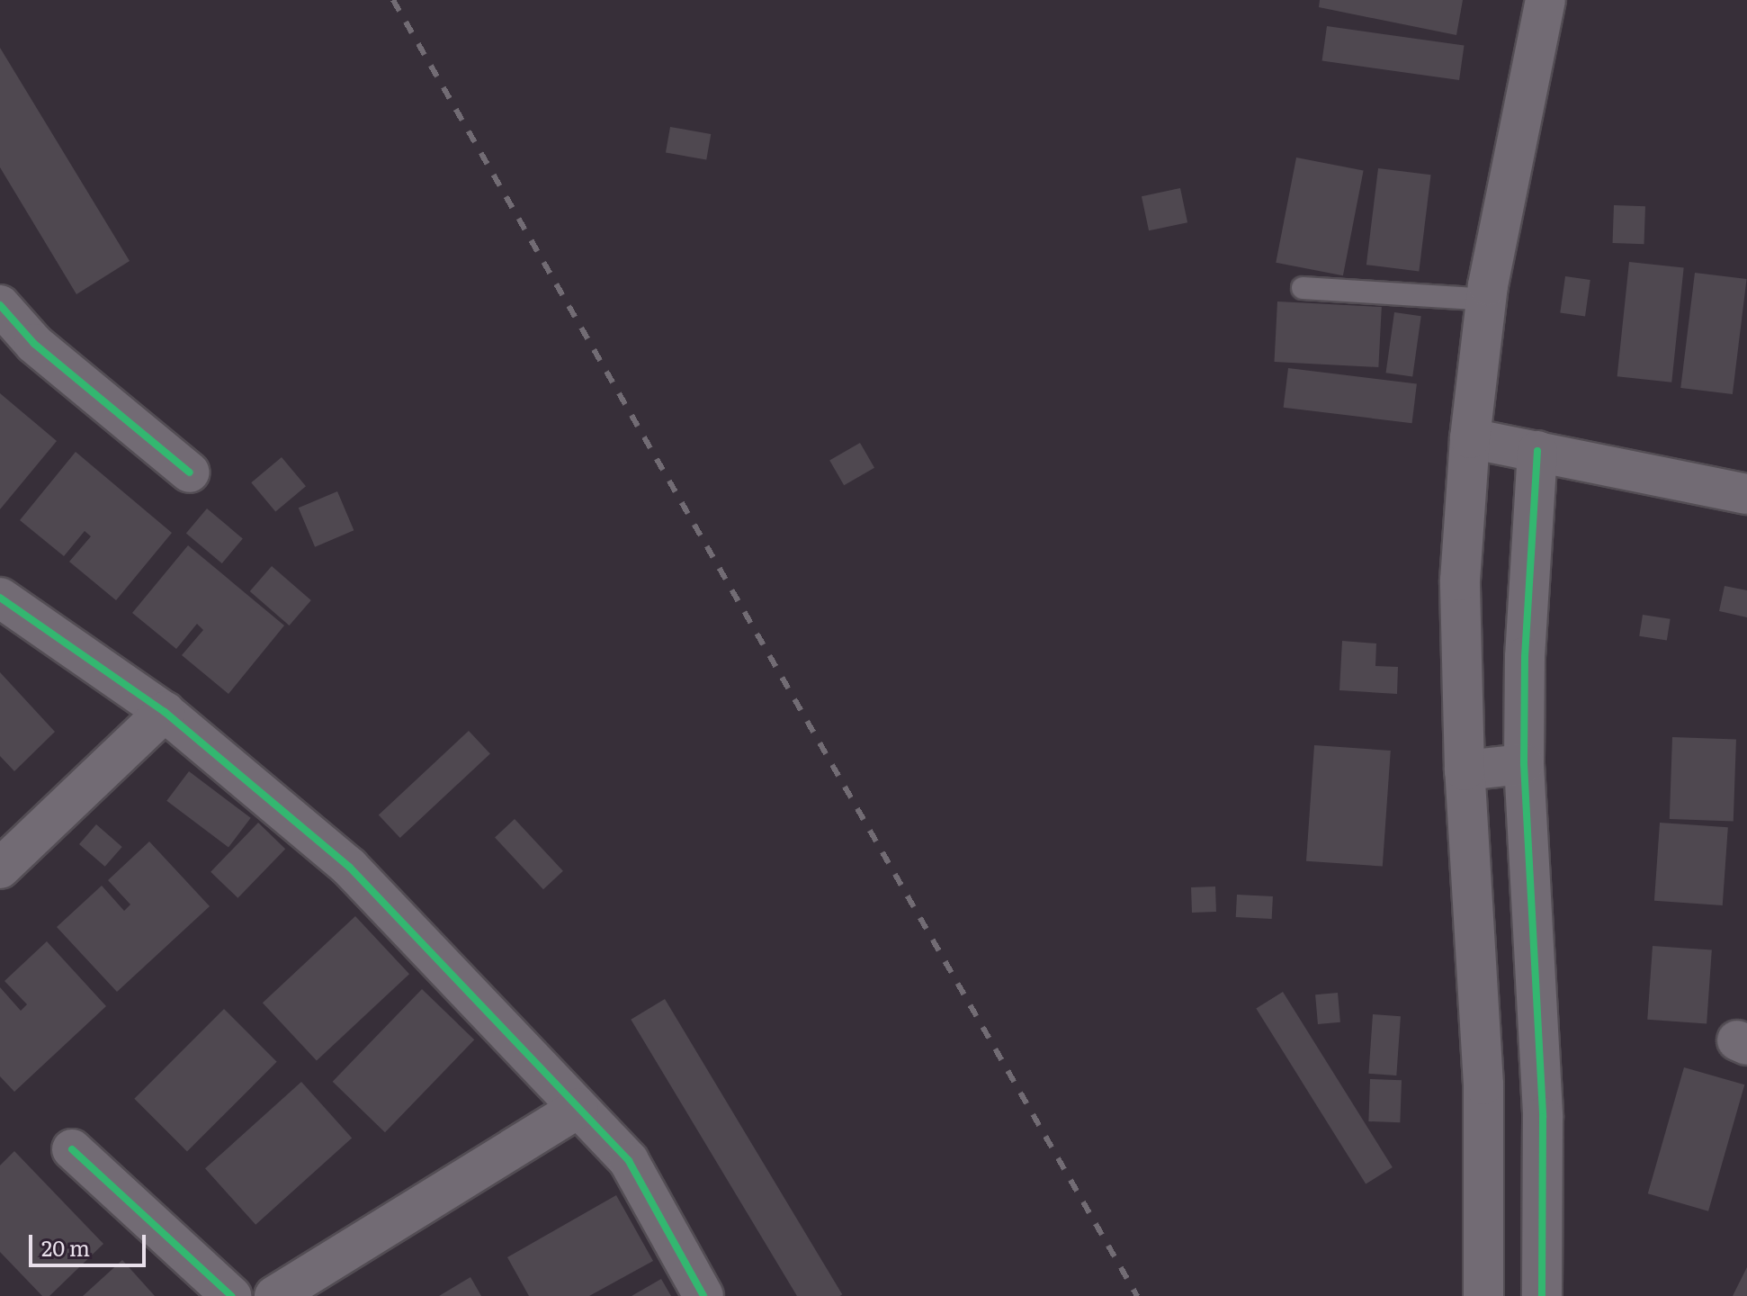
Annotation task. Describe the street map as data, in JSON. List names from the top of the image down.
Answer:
{
  "scale_bar": "20 m"
}
